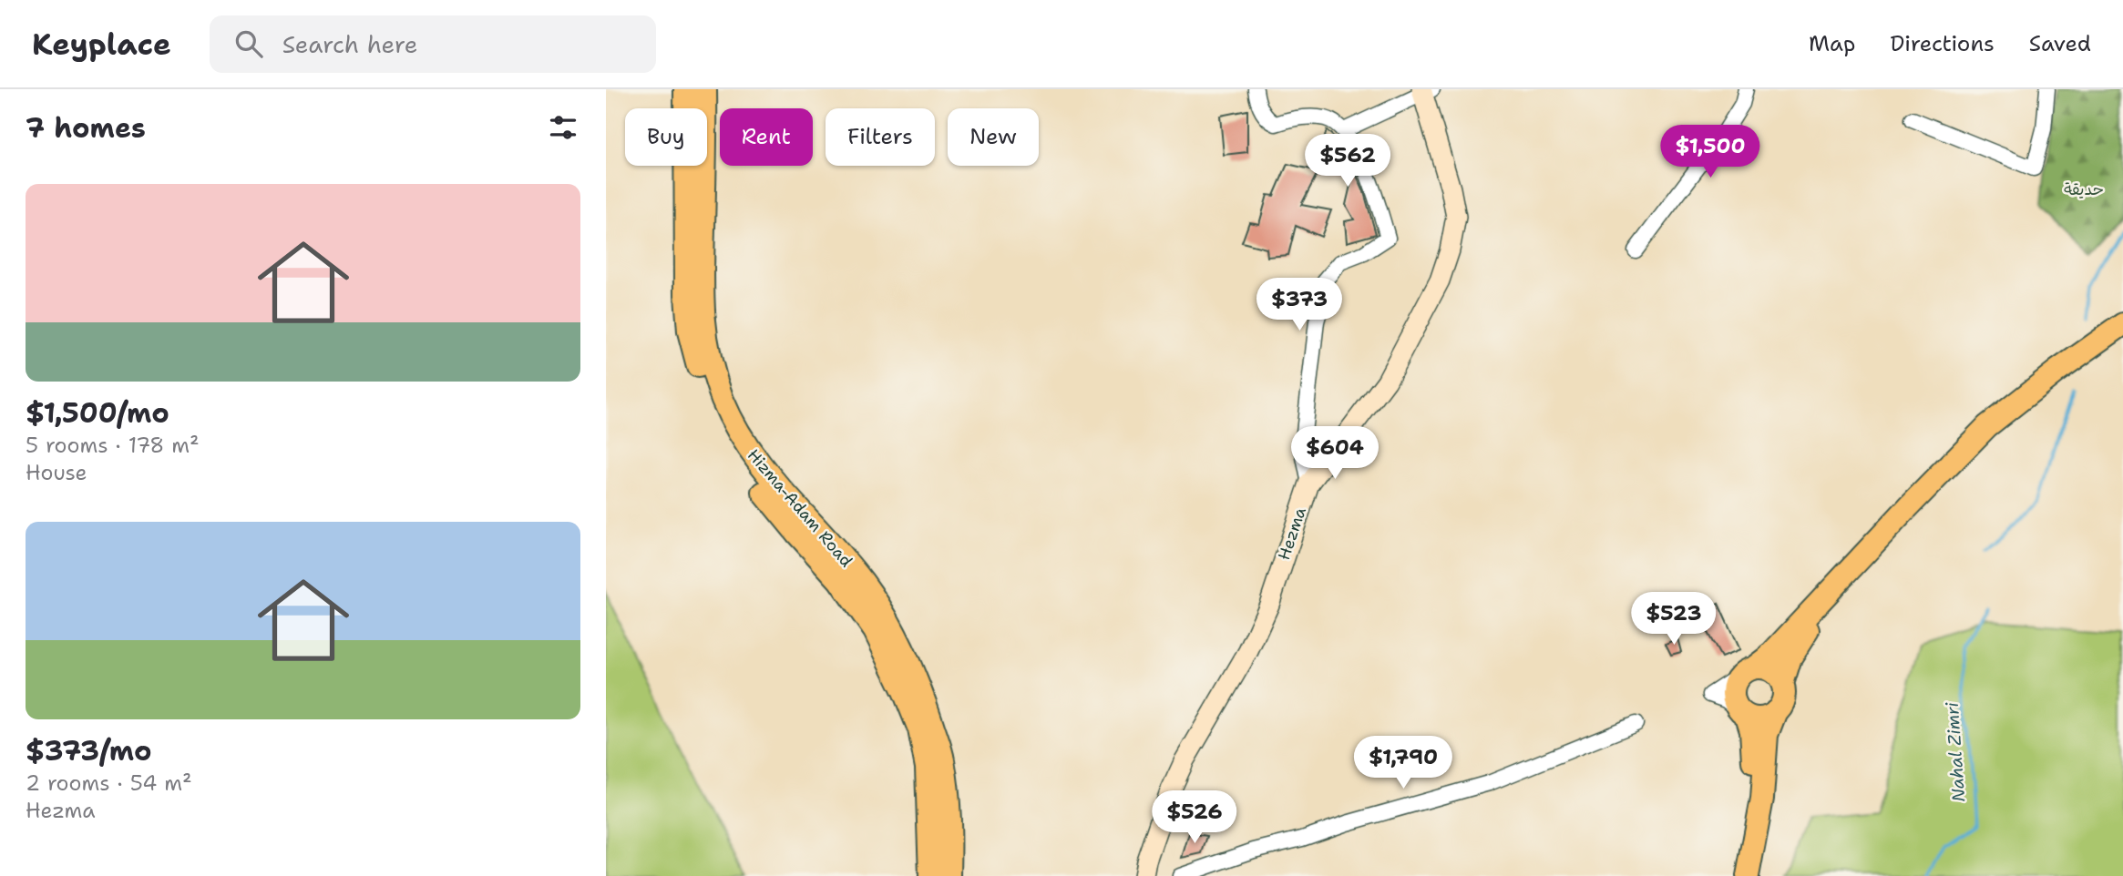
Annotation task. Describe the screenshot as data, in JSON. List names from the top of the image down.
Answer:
{
  "streets": {
    "main road": ["Hizma-Adam Road"],
    "street": ["Hezma"]
  },
  "water": ["Nahal Zimri"],
  "parks": ["حديقة"],
  "page": {
    "header": "Keyplace",
    "search": "Search here",
    "nav": ["Map", "Directions", "Saved"],
    "heading": "7 homes",
    "chip": [
      "Buy",
      "Rent",
      "Filters",
      "New"
    ],
    "price": [
      "$1,500",
      "$562",
      "$373",
      "$604",
      "$523",
      "$1,790",
      "$526"
    ],
    "list": [
      {
        "name": "$1,500/mo",
        "note": "5 rooms · 178 m² · House"
      },
      {
        "name": "$373/mo",
        "note": "2 rooms · 54 m² · Hezma"
      }
    ]
  }
}
